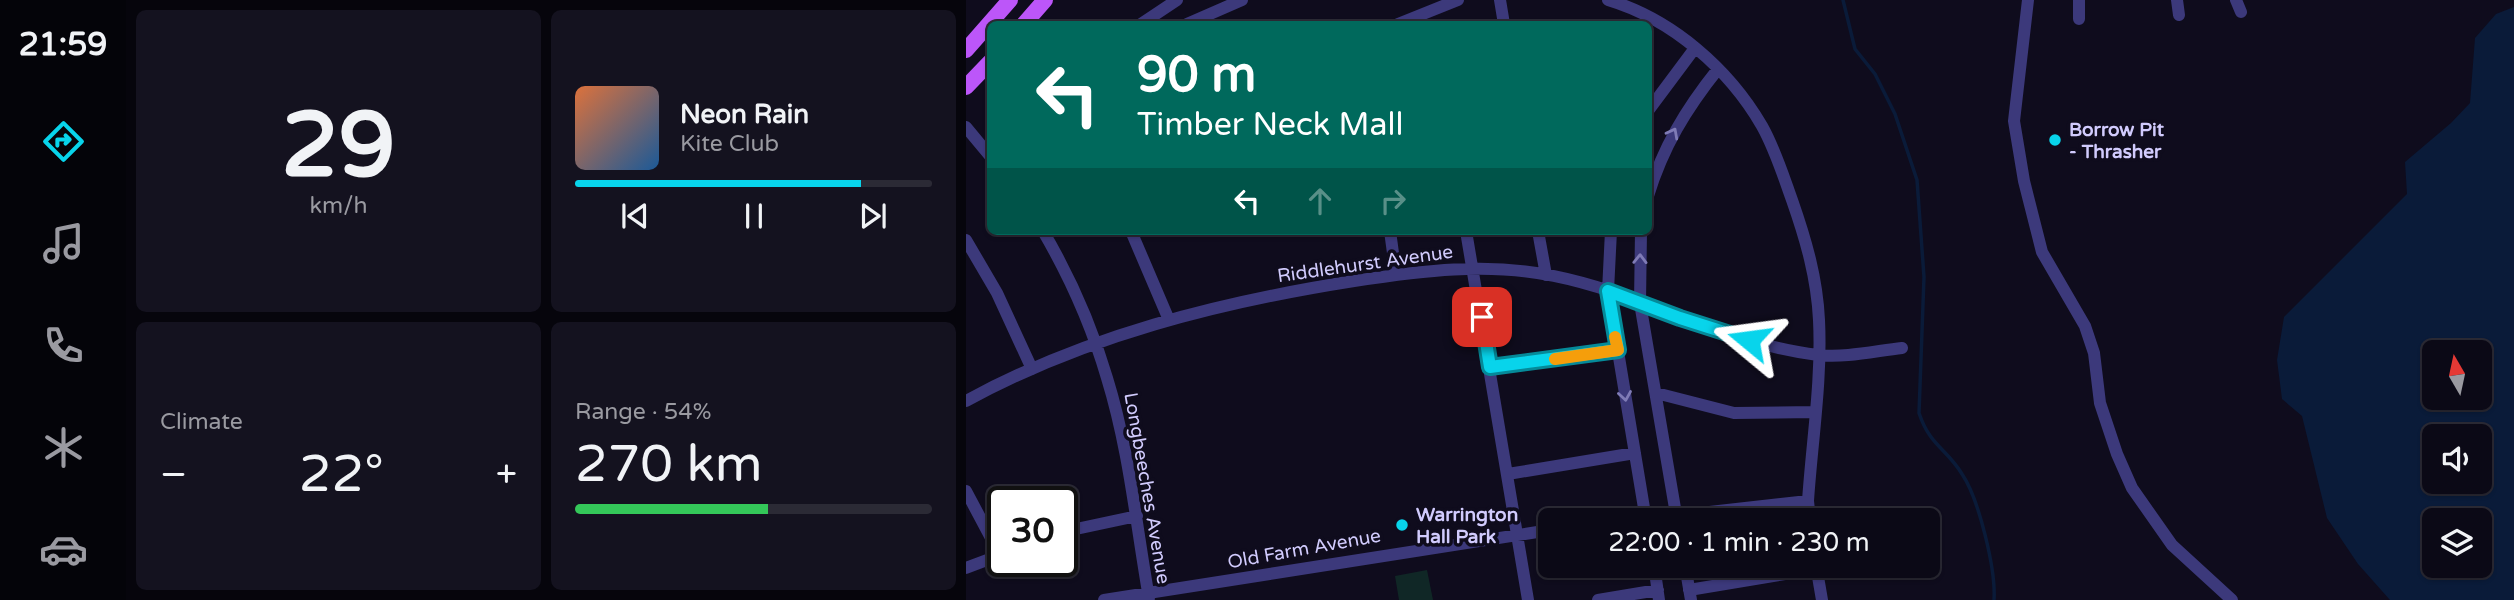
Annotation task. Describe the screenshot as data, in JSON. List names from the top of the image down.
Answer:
{
  "streets": {
    "street": ["Riddlehurst Avenue", "Longbeeches Avenue", "Old Farm Avenue"]
  },
  "crossings": [
    ["Riddlehurst Avenue", "Longbeeches Avenue"],
    ["Longbeeches Avenue", "Old Farm Avenue"]
  ],
  "places": ["Borrow Pit - Thrasher", "Warrington Hall Park"],
  "north": "top",
  "page": {
    "tabs": "21:59",
    "tile": [
      ["29", "km/h"],
      "Climate",
      ["Range · 54%", "270 km"]
    ],
    "turn": ["90 m", "Timber Neck Mall"],
    "song": ["Neon Rain", "Kite Club"],
    "heat": ["−", "22°", "+"],
    "limit": "30",
    "trip": "22:00 · 1 min · 230 m"
  }
}
